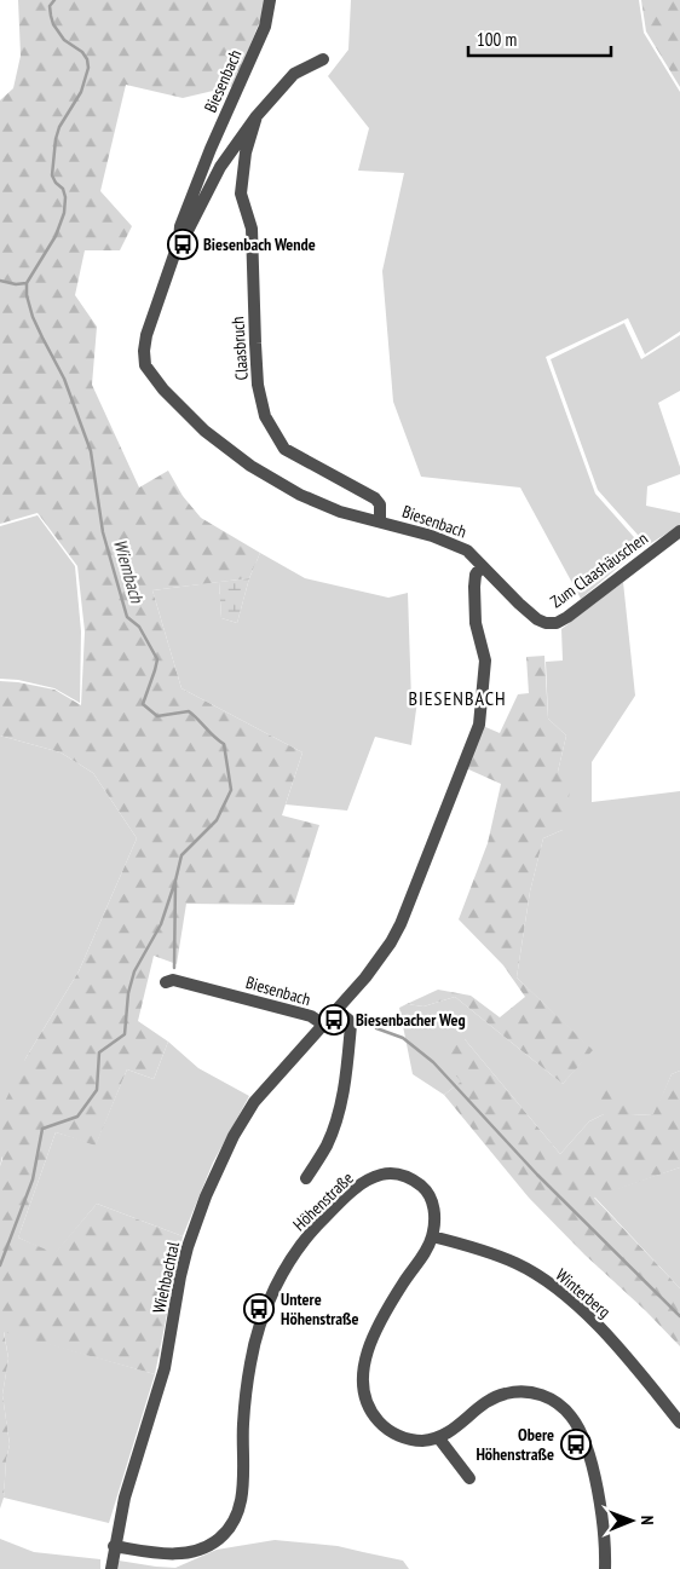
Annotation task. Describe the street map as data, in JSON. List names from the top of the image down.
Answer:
{
  "streets": {
    "street": [
      "Biesenbach",
      "Claasbruch",
      "Zum Claashäuschen",
      "Höhenstraße",
      "Wiehbachtal",
      "Winterberg"
    ]
  },
  "crossings": [
    ["Biesenbach", "Claasbruch"],
    ["Biesenbach", "Zum Claashäuschen"],
    ["Biesenbach", "Wiehbachtal"],
    ["Höhenstraße", "Wiehbachtal"],
    ["Höhenstraße", "Winterberg"]
  ],
  "districts": ["BIESENBACH"],
  "water": ["Wiembach"],
  "places": {
    "bus stop": [
      "Biesenbach Wende",
      "Biesenbacher Weg",
      "Untere Höhenstraße",
      "Obere Höhenstraße"
    ]
  },
  "scale_bar": "100 m",
  "north": "right"
}
